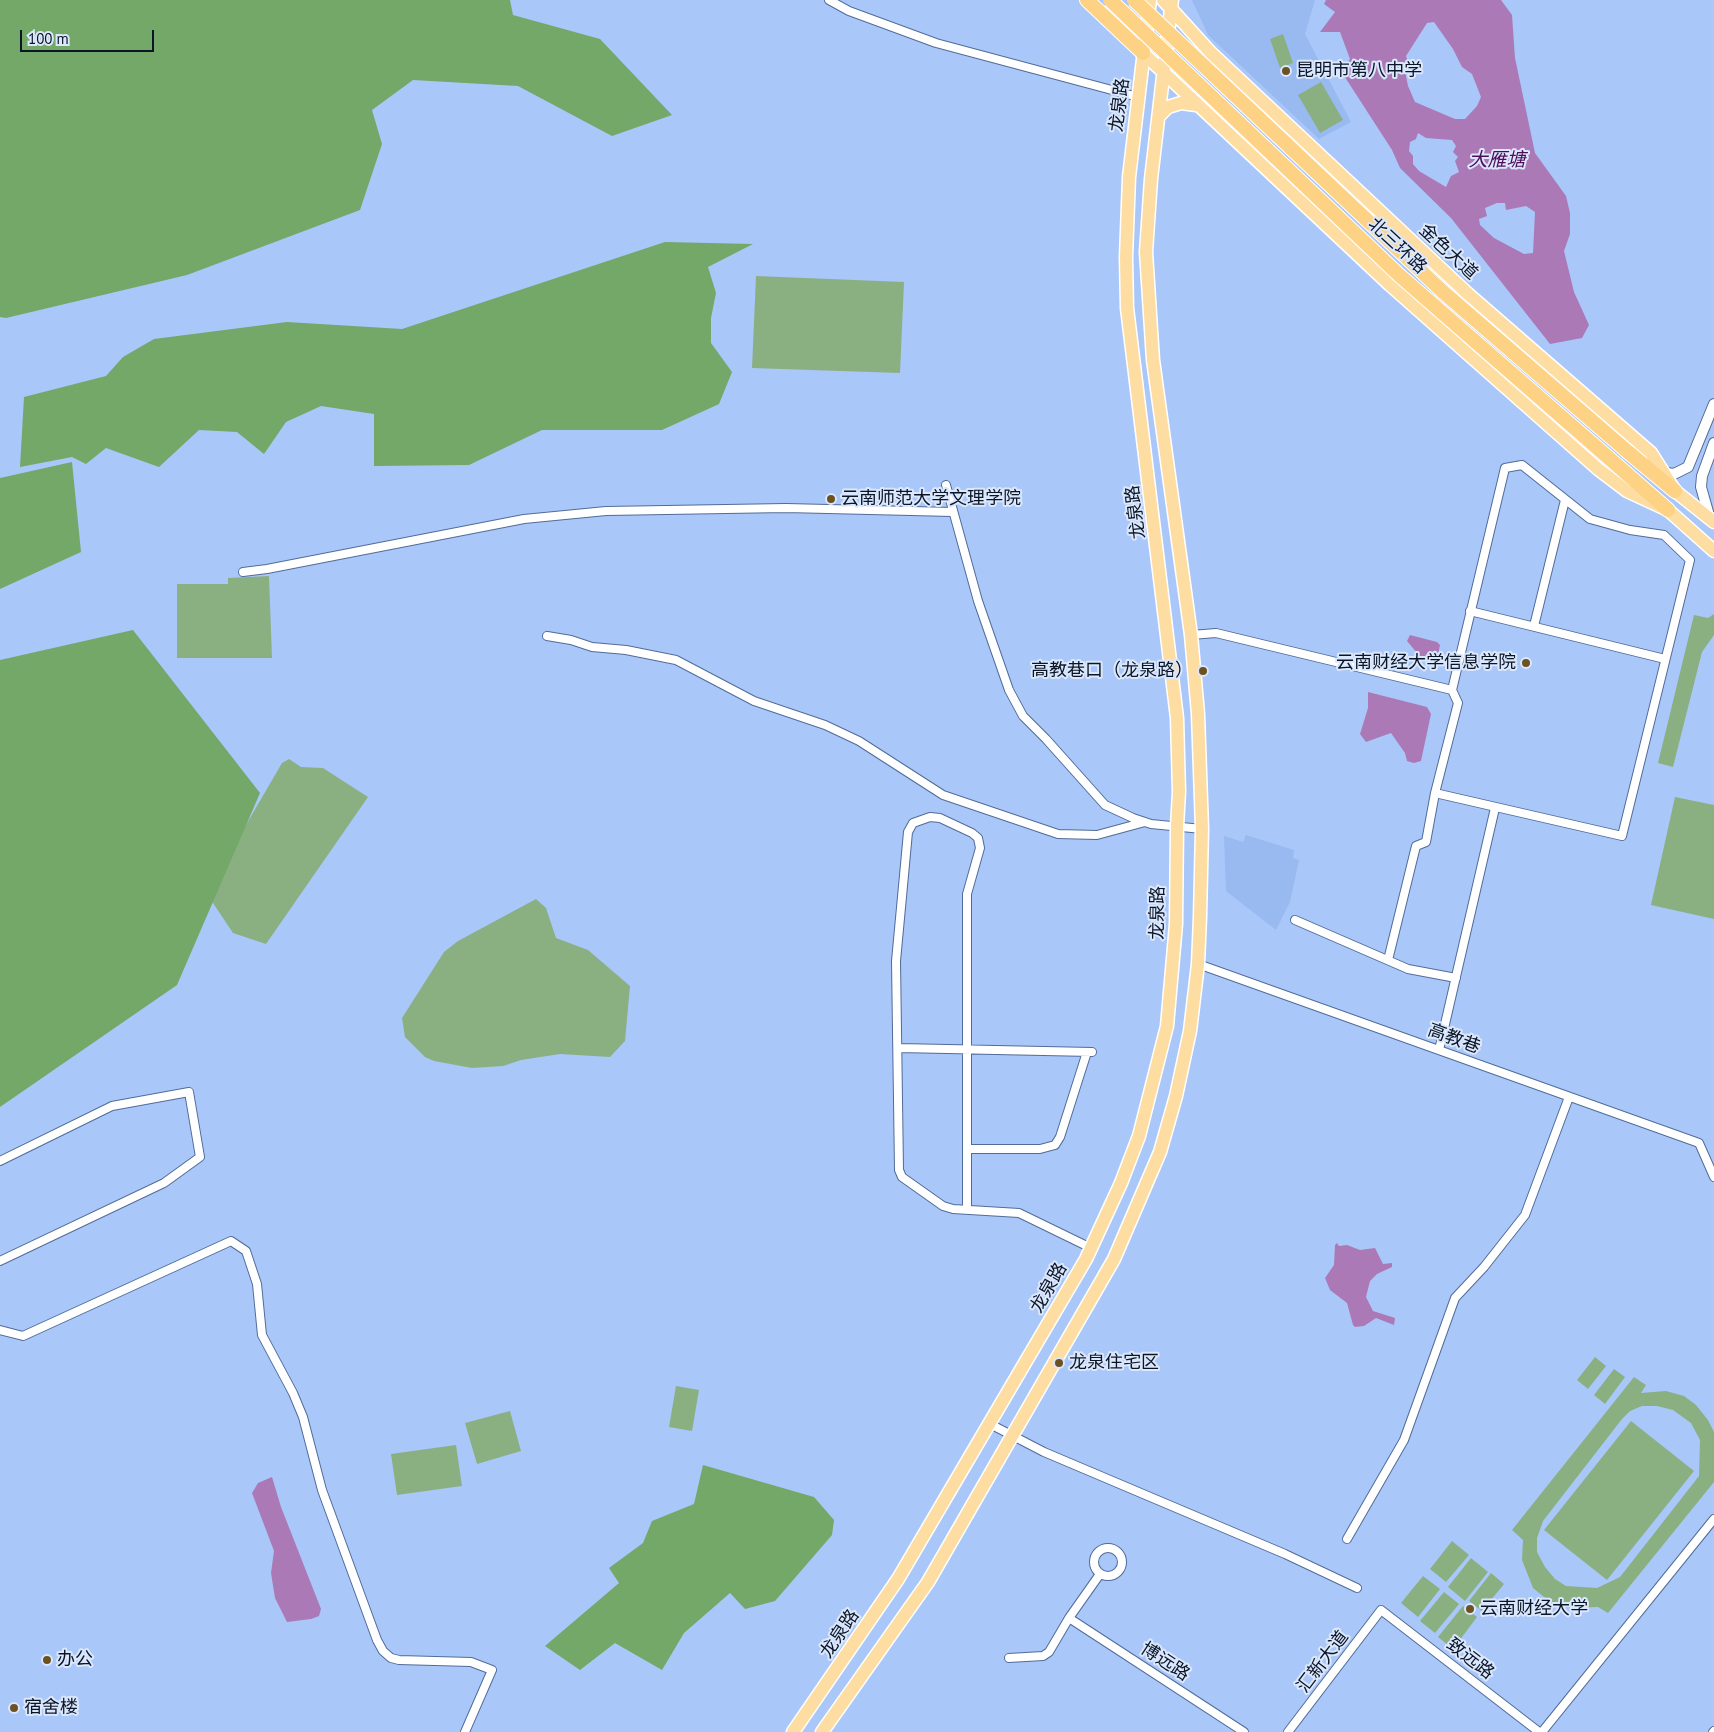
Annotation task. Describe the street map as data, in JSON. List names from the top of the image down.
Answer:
{
  "streets": {
    "highway": ["北三环路"],
    "main road": ["龙泉路", "金色大道"],
    "street": [
      "高教巷",
      "致远路",
      "博远路",
      "汇新大道"
    ]
  },
  "crossings": [
    ["北三环路", "金色大道"],
    ["致远路", "汇新大道"]
  ],
  "water": ["大雁塘"],
  "places": [
    "昆明市第八中学",
    "云南师范大学文理学院",
    "云南财经大学信息学院",
    "高教巷口（龙泉路）",
    "龙泉住宅区",
    "云南财经大学",
    "办公",
    "宿舍楼"
  ],
  "scale_bar": "100 m"
}
